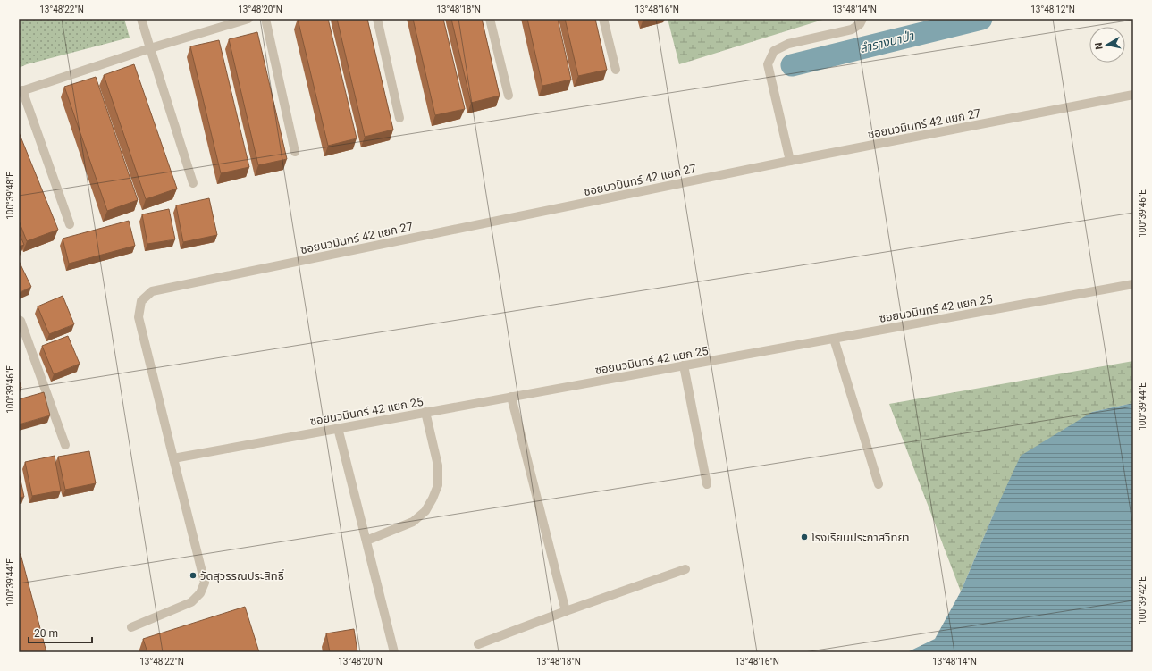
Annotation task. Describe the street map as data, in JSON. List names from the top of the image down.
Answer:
{
  "streets": {
    "street": ["ซอยนวมินทร์ 42 แยก 27", "ซอยนวมินทร์ 42 แยก 25"]
  },
  "crossings": [
    ["ซอยนวมินทร์ 42 แยก 27", "ซอยนวมินทร์ 42 แยก 25"]
  ],
  "water": ["ลำรางนาป่า"],
  "places": ["โรงเรียนประภาสวิทยา", "วัดสุวรรณประสิทธิ์"],
  "scale_bar": "20 m",
  "north": "left",
  "coordinates": [
    "13°48'22\"N",
    "13°48'20\"N",
    "13°48'18\"N",
    "13°48'16\"N",
    "13°48'14\"N",
    "13°48'12\"N",
    "100°39'48\"E",
    "100°39'46\"E",
    "100°39'44\"E",
    "100°39'42\"E"
  ]
}
